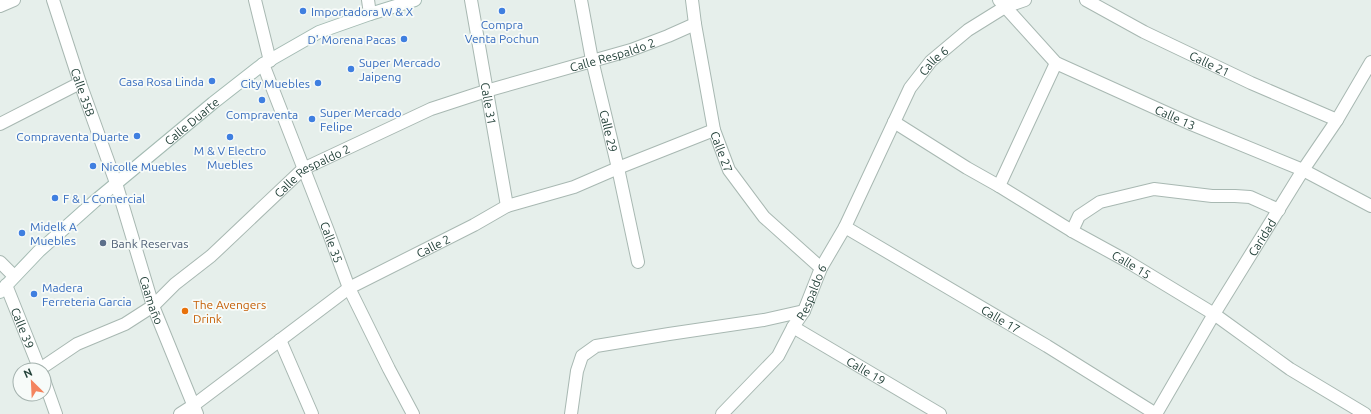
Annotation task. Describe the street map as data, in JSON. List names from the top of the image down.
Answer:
{
  "streets": {
    "street": [
      "Calle Respaldo 2",
      "Calle 6",
      "Calle 21",
      "Calle 35B",
      "Calle 31",
      "Calle 13",
      "Calle Duarte",
      "Calle 29",
      "Calle 27",
      "Caridad",
      "Calle 35",
      "Calle 2",
      "Calle 15",
      "Respaldo 6",
      "Caamaño",
      "Calle 17",
      "Calle 39",
      "Calle 19"
    ]
  },
  "crossings": [
    ["Calle Respaldo 2", "Calle 31"],
    ["Calle Respaldo 2", "Calle 29"],
    ["Calle Respaldo 2", "Calle 27"],
    ["Calle Respaldo 2", "Calle 35"],
    ["Calle Respaldo 2", "Caamaño"],
    ["Calle 6", "Calle 13"],
    ["Calle 6", "Calle 15"],
    ["Calle 6", "Respaldo 6"],
    ["Calle 21", "Caridad"],
    ["Calle 35B", "Calle Duarte"],
    ["Calle 35B", "Caamaño"],
    ["Calle 31", "Calle 2"],
    ["Calle 13", "Caridad"],
    ["Calle Duarte", "Calle 35"],
    ["Calle Duarte", "Caamaño"],
    ["Calle Duarte", "Calle 39"],
    ["Calle 29", "Calle 2"],
    ["Calle 27", "Calle 2"],
    ["Calle 27", "Respaldo 6"],
    ["Caridad", "Calle 15"],
    ["Caridad", "Calle 17"],
    ["Calle 35", "Calle 2"],
    ["Calle 2", "Caamaño"],
    ["Respaldo 6", "Calle 17"],
    ["Respaldo 6", "Calle 19"]
  ],
  "places": [
    "Importadora W & X",
    "Compra Venta Pochun",
    "D' Morena Pacas",
    "Super Mercado Jaipeng",
    "Casa Rosa Linda",
    "City Muebles",
    "Compraventa",
    "Super Mercado Felipe",
    "Compraventa Duarte",
    "M & V Electro Muebles",
    "Nicolle Muebles",
    "F & L Comercial",
    "Midelk A Muebles",
    "Bank Reservas",
    "Madera Ferreteria Garcia",
    "The Avengers Drink"
  ],
  "north": "top left"
}
